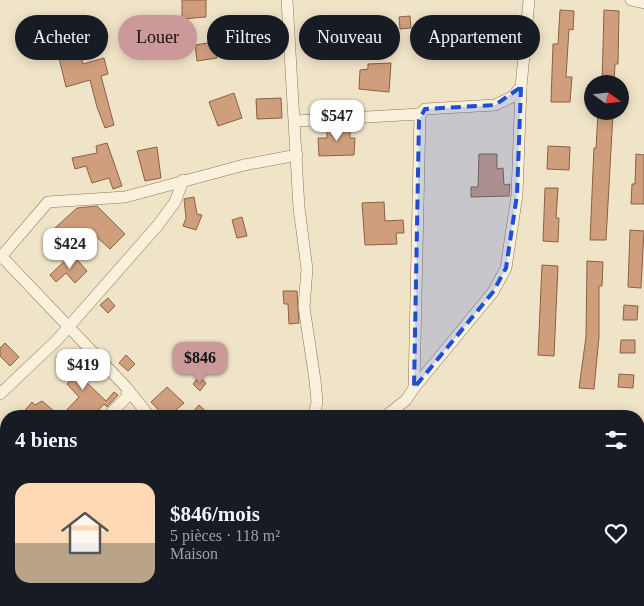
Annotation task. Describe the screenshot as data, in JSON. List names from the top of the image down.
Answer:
{
  "north": "right",
  "page": {
    "chip": [
      "Acheter",
      "Louer",
      "Filtres",
      "Nouveau",
      "Appartement"
    ],
    "price": [
      "$547",
      "$424",
      "$846",
      "$419"
    ],
    "heading": "4 biens",
    "list": [
      {
        "name": "$846/mois",
        "note": "5 pièces · 118 m² · Maison"
      }
    ]
  }
}
